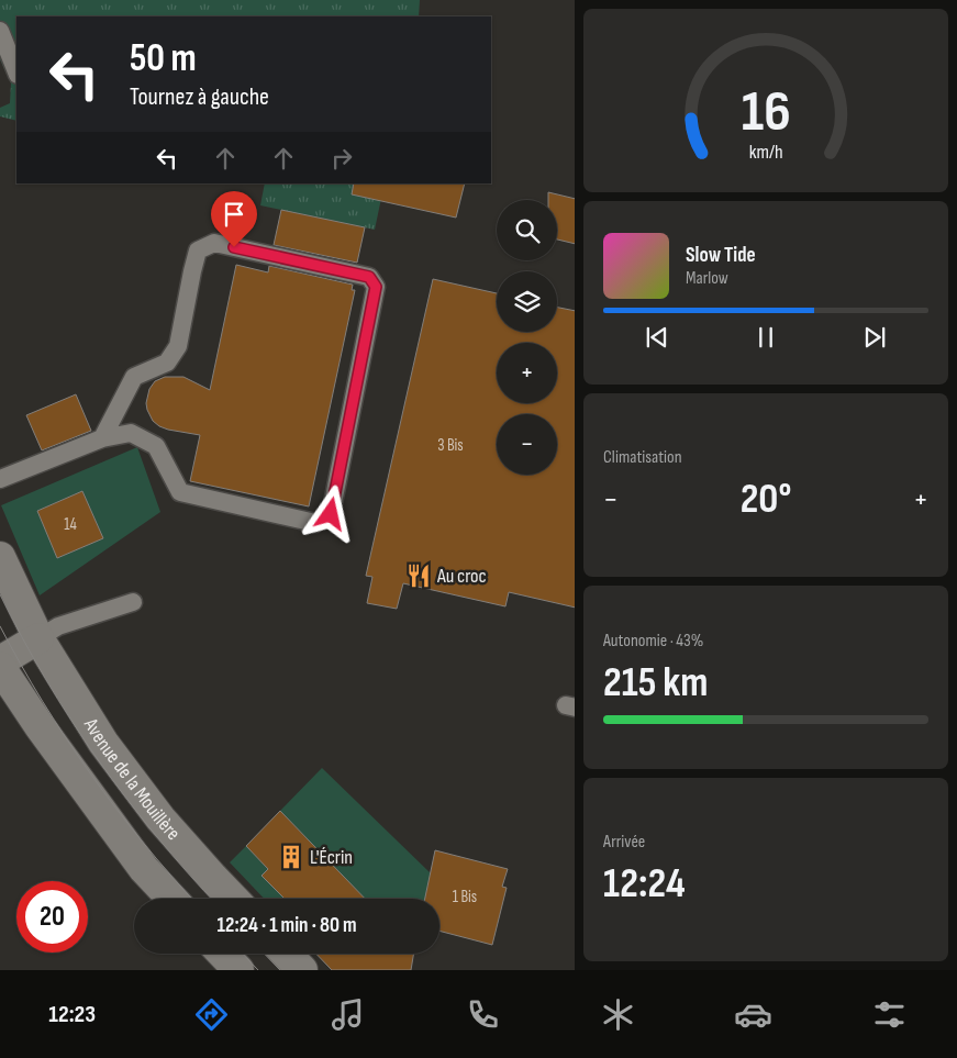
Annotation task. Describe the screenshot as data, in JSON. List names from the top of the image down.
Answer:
{
  "streets": {
    "street": ["Avenue de la Mouillère"]
  },
  "places": {
    "restaurant": ["Au croc"],
    "building": ["L'Écrin"]
  },
  "house_numbers": ["3 Bis", "14", "1 Bis"],
  "page": {
    "turn": ["50 m", "Tournez à gauche"],
    "map_buttons": ["+", "−"],
    "song": ["Slow Tide", "Marlow"],
    "tile": [
      "Climatisation",
      ["Autonomie · 43%", "215 km"],
      ["Arrivée", "12:24"]
    ],
    "heat": ["−", "20°", "+"],
    "limit": "20",
    "trip": "12:24 · 1 min · 80 m",
    "tabs": "12:23",
    "gauge": ["16", "km/h"]
  }
}
